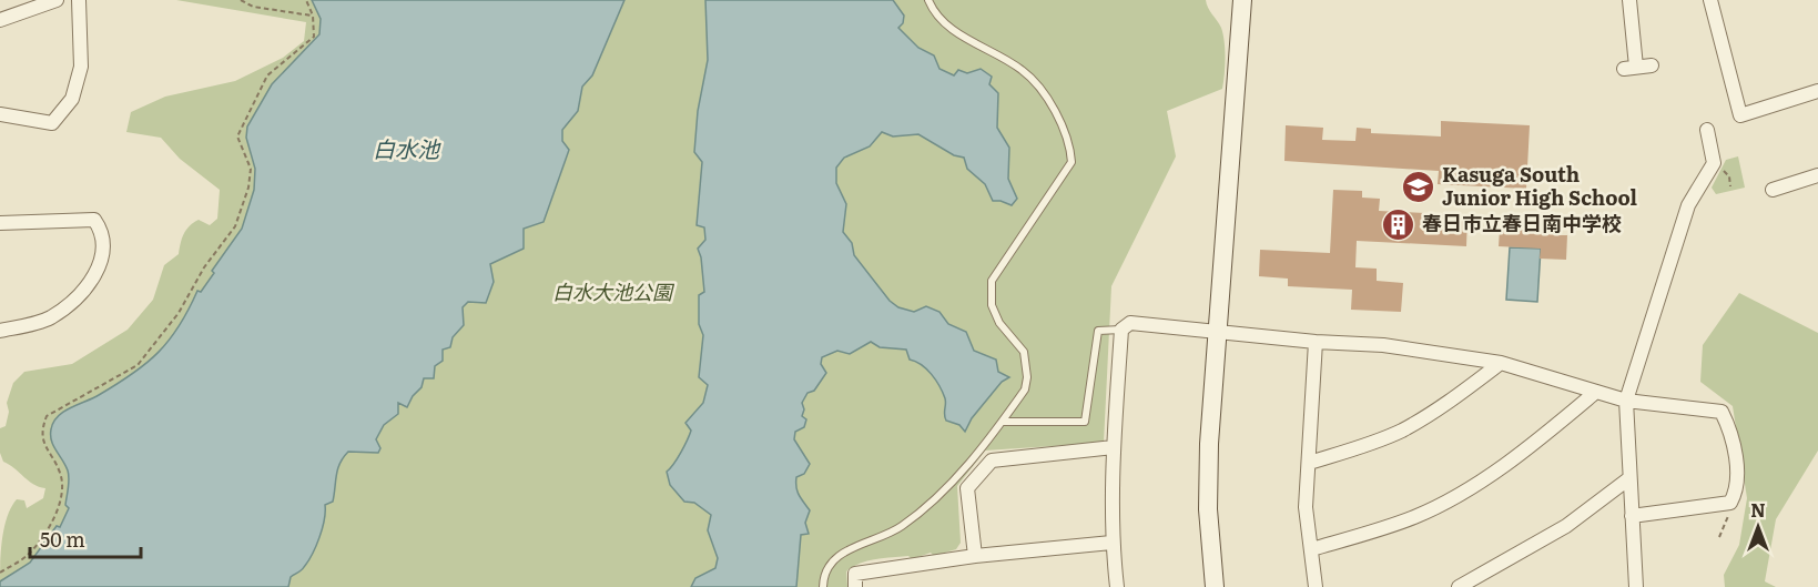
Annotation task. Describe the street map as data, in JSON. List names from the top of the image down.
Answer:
{
  "water": ["白水池"],
  "parks": ["白水大池公園"],
  "places": {
    "school or university": ["Kasuga South Junior High School"],
    "building": ["春日市立春日南中学校"]
  },
  "scale_bar": "50 m",
  "north": "top"
}
